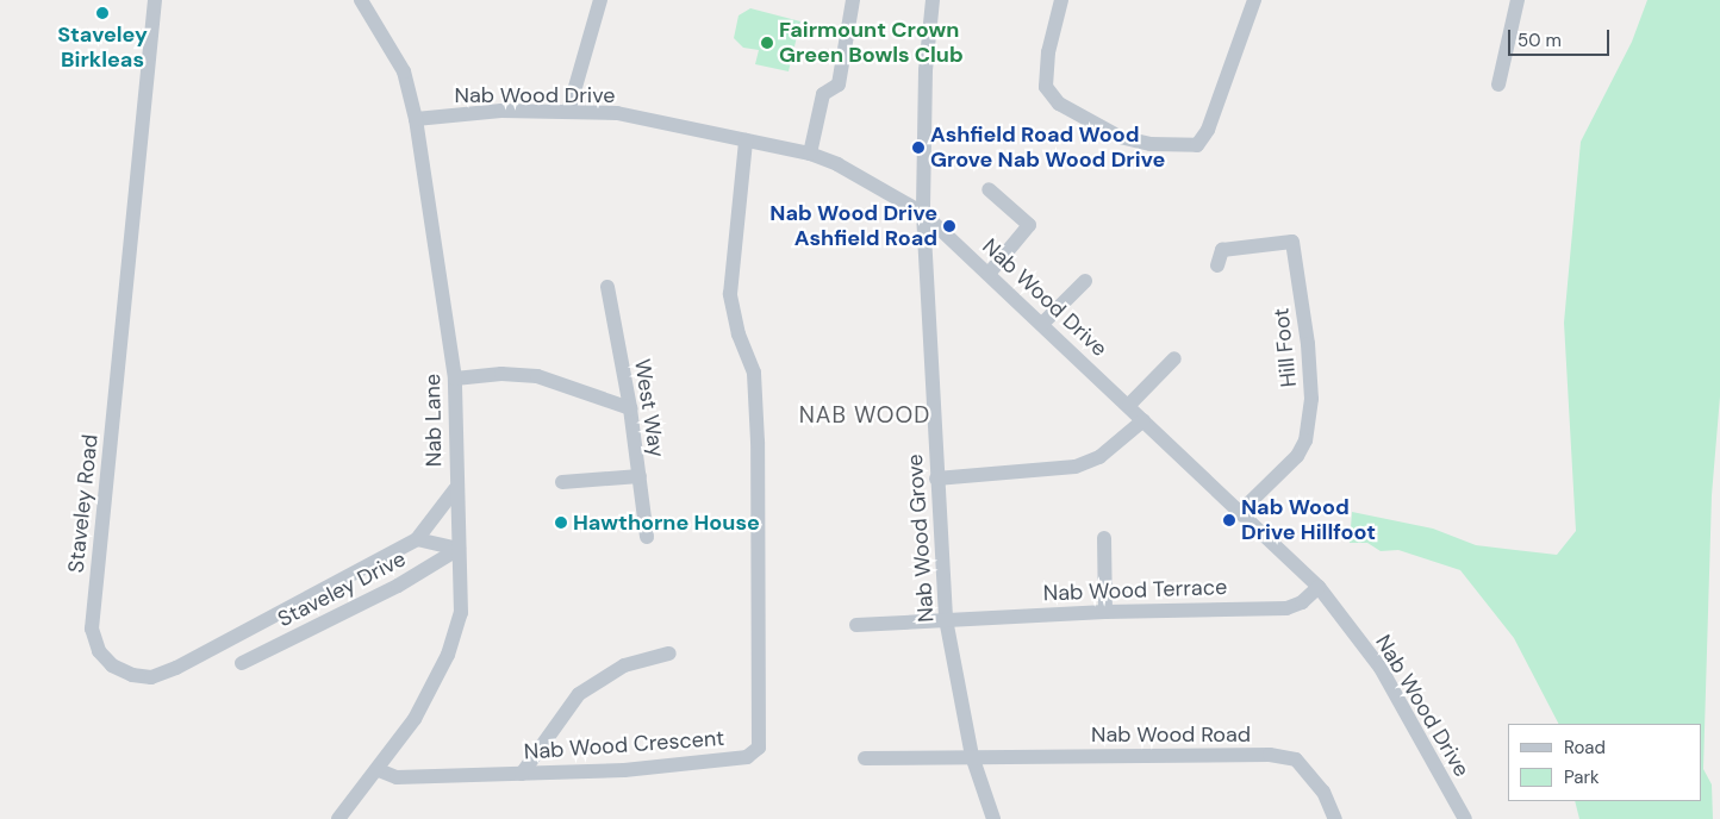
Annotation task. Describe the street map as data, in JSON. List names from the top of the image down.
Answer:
{
  "streets": {
    "street": [
      "Nab Wood Drive",
      "Hill Foot",
      "West Way",
      "Nab Lane",
      "Staveley Road",
      "Nab Wood Grove",
      "Staveley Drive",
      "Nab Wood Terrace",
      "Nab Wood Road",
      "Nab Wood Crescent"
    ]
  },
  "crossings": [
    ["Nab Wood Drive", "Hill Foot"],
    ["Nab Wood Drive", "Nab Lane"],
    ["Nab Wood Drive", "Nab Wood Grove"],
    ["Nab Wood Drive", "Nab Wood Terrace"],
    ["Nab Wood Drive", "Nab Wood Crescent"],
    ["Nab Lane", "Staveley Road"],
    ["Nab Lane", "Staveley Drive"],
    ["Nab Lane", "Nab Wood Crescent"],
    ["Nab Wood Grove", "Nab Wood Terrace"],
    ["Nab Wood Grove", "Nab Wood Road"]
  ],
  "districts": ["NAB WOOD"],
  "places": [
    "Staveley Birkleas",
    "Fairmount Crown Green Bowls Club",
    "Ashfield Road Wood Grove Nab Wood Drive",
    "Nab Wood Drive Ashfield Road",
    "Nab Wood Drive Hillfoot",
    "Hawthorne House"
  ],
  "legend": ["Road", "Park"],
  "scale_bar": "50 m"
}
